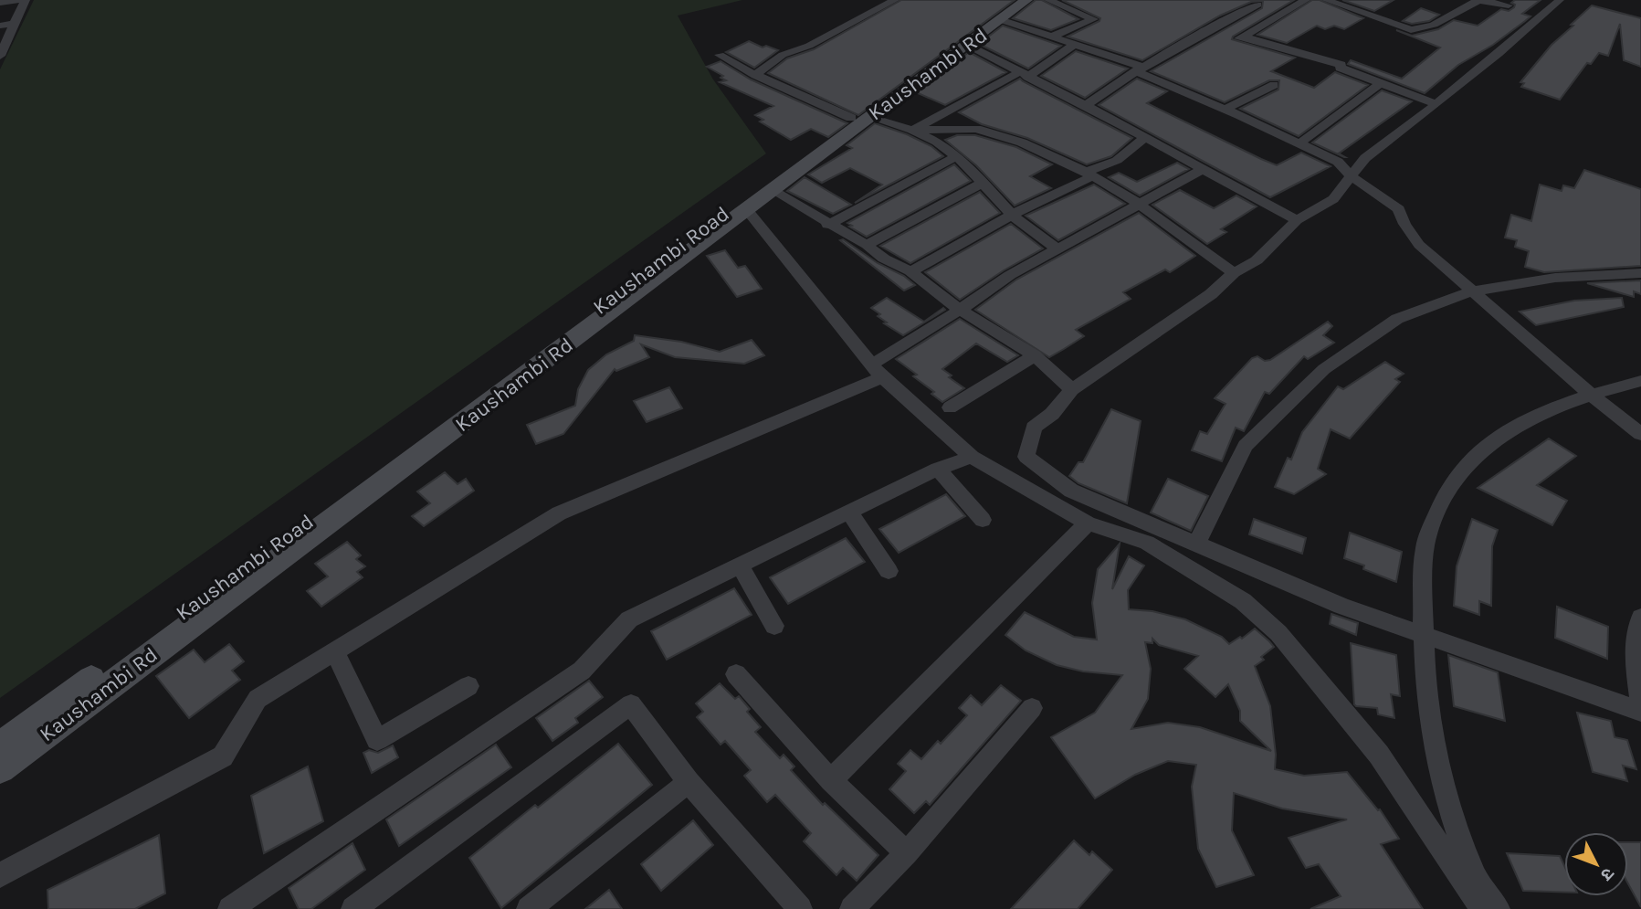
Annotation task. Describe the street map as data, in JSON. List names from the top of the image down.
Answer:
{
  "streets": {
    "main road": ["Kaushambi Rd", "Kaushambi Road"]
  },
  "crossings": [
    ["Kaushambi Rd", "Kaushambi Road"]
  ],
  "north": "bottom right"
}
